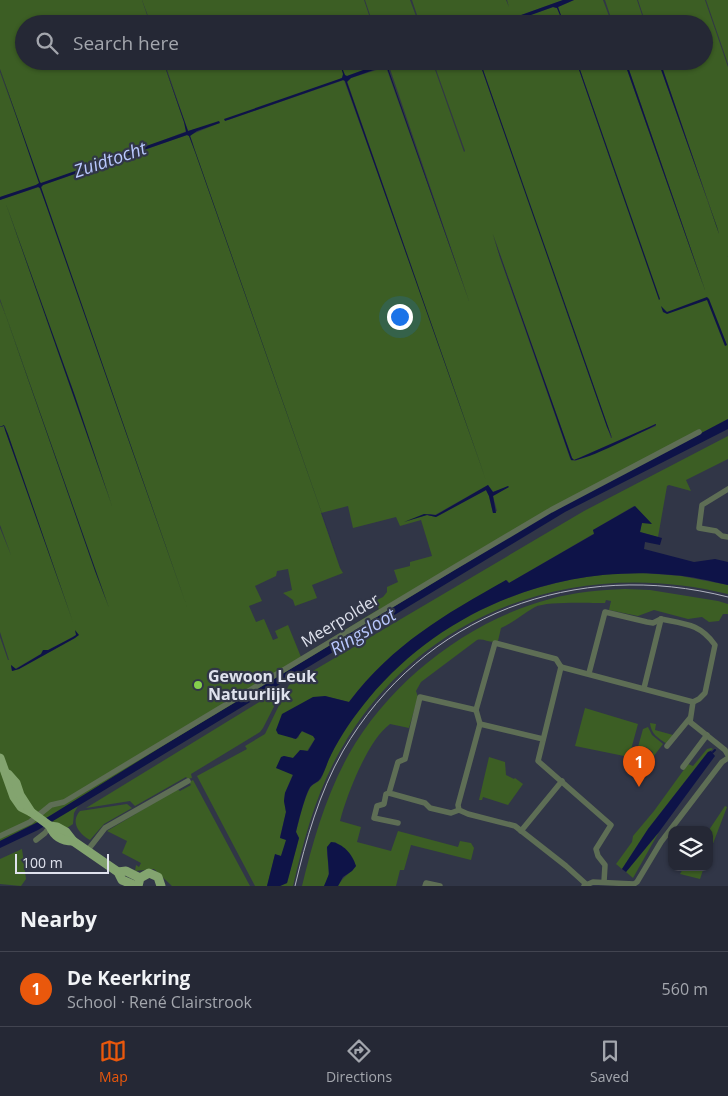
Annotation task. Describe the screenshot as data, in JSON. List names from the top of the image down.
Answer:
{
  "streets": {
    "street": ["Meerpolder"]
  },
  "water": ["Zuidtocht", "Ringsloot"],
  "places": ["Gewoon Leuk Natuurlijk"],
  "scale_bar": "100 m",
  "page": {
    "search": "Search here",
    "pins": "1",
    "scale": "100 m",
    "heading": "Nearby",
    "list": [
      {
        "mark": "1",
        "name": "De Keerkring",
        "note": "School · René Clairstrook",
        "value": "560 m"
      }
    ],
    "nav": ["Map", "Directions", "Saved"]
  }
}
